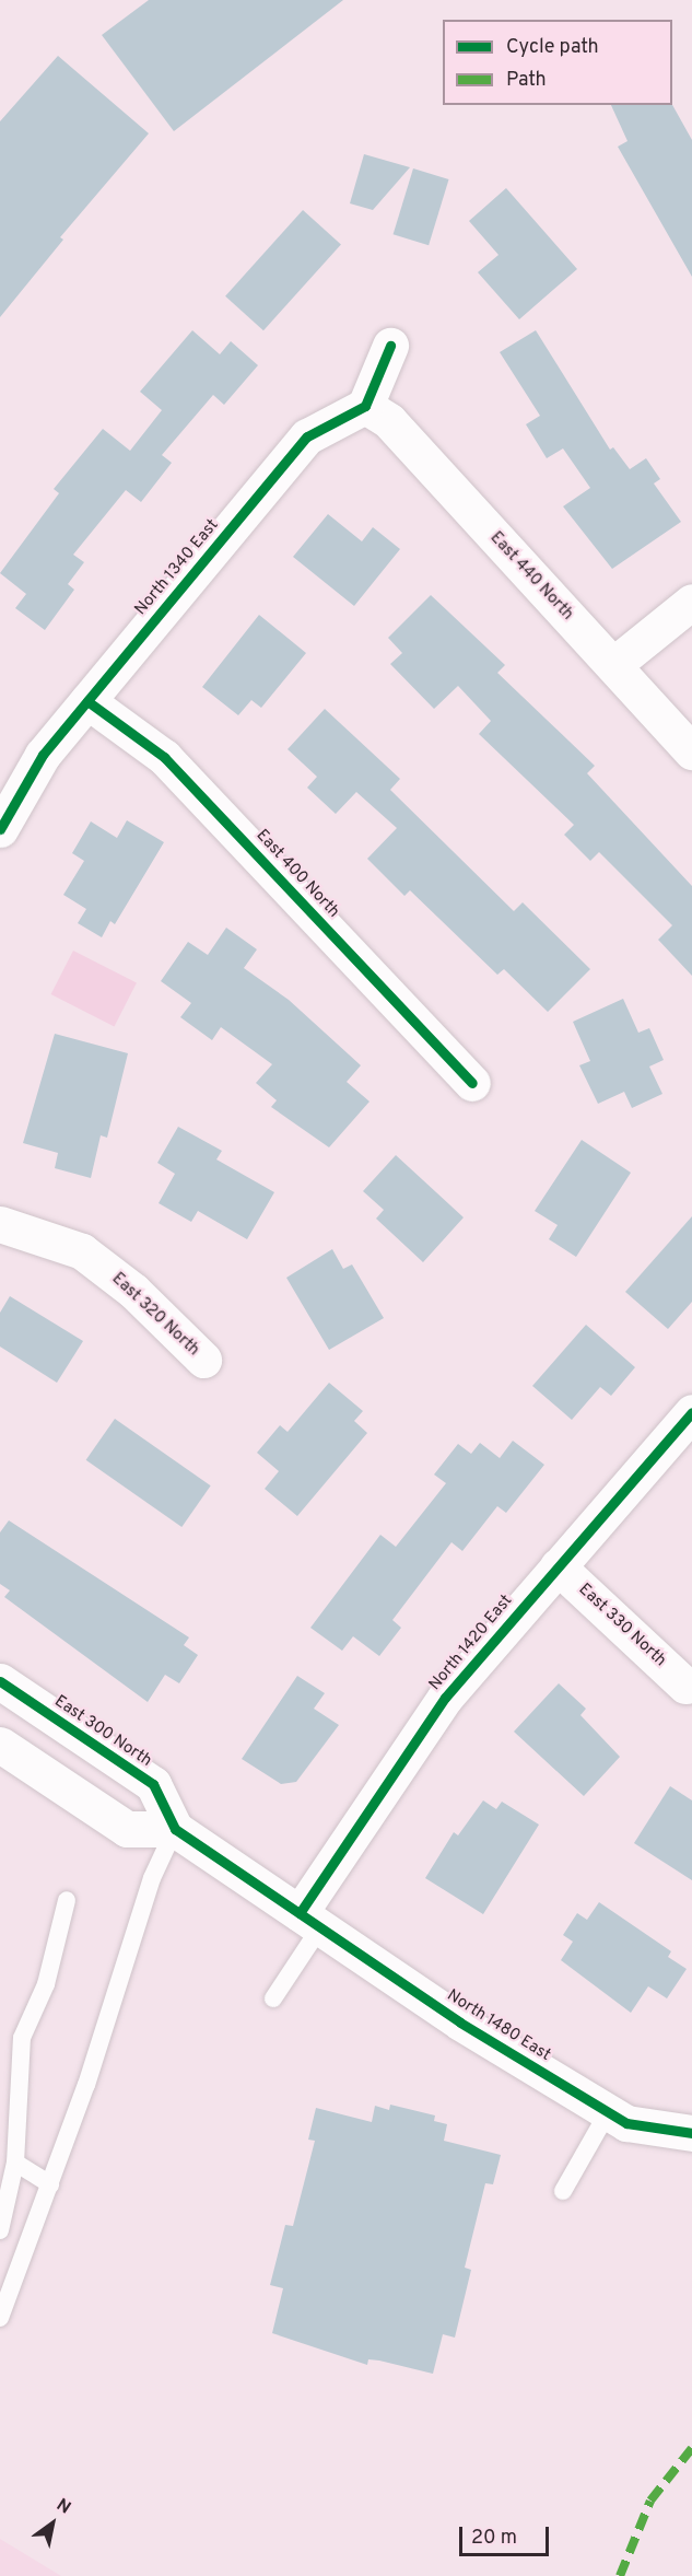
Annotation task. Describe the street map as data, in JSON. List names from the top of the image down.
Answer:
{
  "streets": {
    "street": [
      "North 1340 East",
      "East 440 North",
      "East 400 North",
      "East 320 North",
      "East 330 North",
      "North 1420 East",
      "East 300 North",
      "North 1480 East"
    ]
  },
  "crossings": [
    ["North 1340 East", "East 440 North"],
    ["North 1340 East", "East 400 North"],
    ["East 330 North", "North 1420 East"],
    ["North 1420 East", "East 300 North"],
    ["North 1420 East", "North 1480 East"],
    ["East 300 North", "North 1480 East"]
  ],
  "legend": ["Cycle path", "Path"],
  "scale_bar": "20 m",
  "north": "top right"
}
